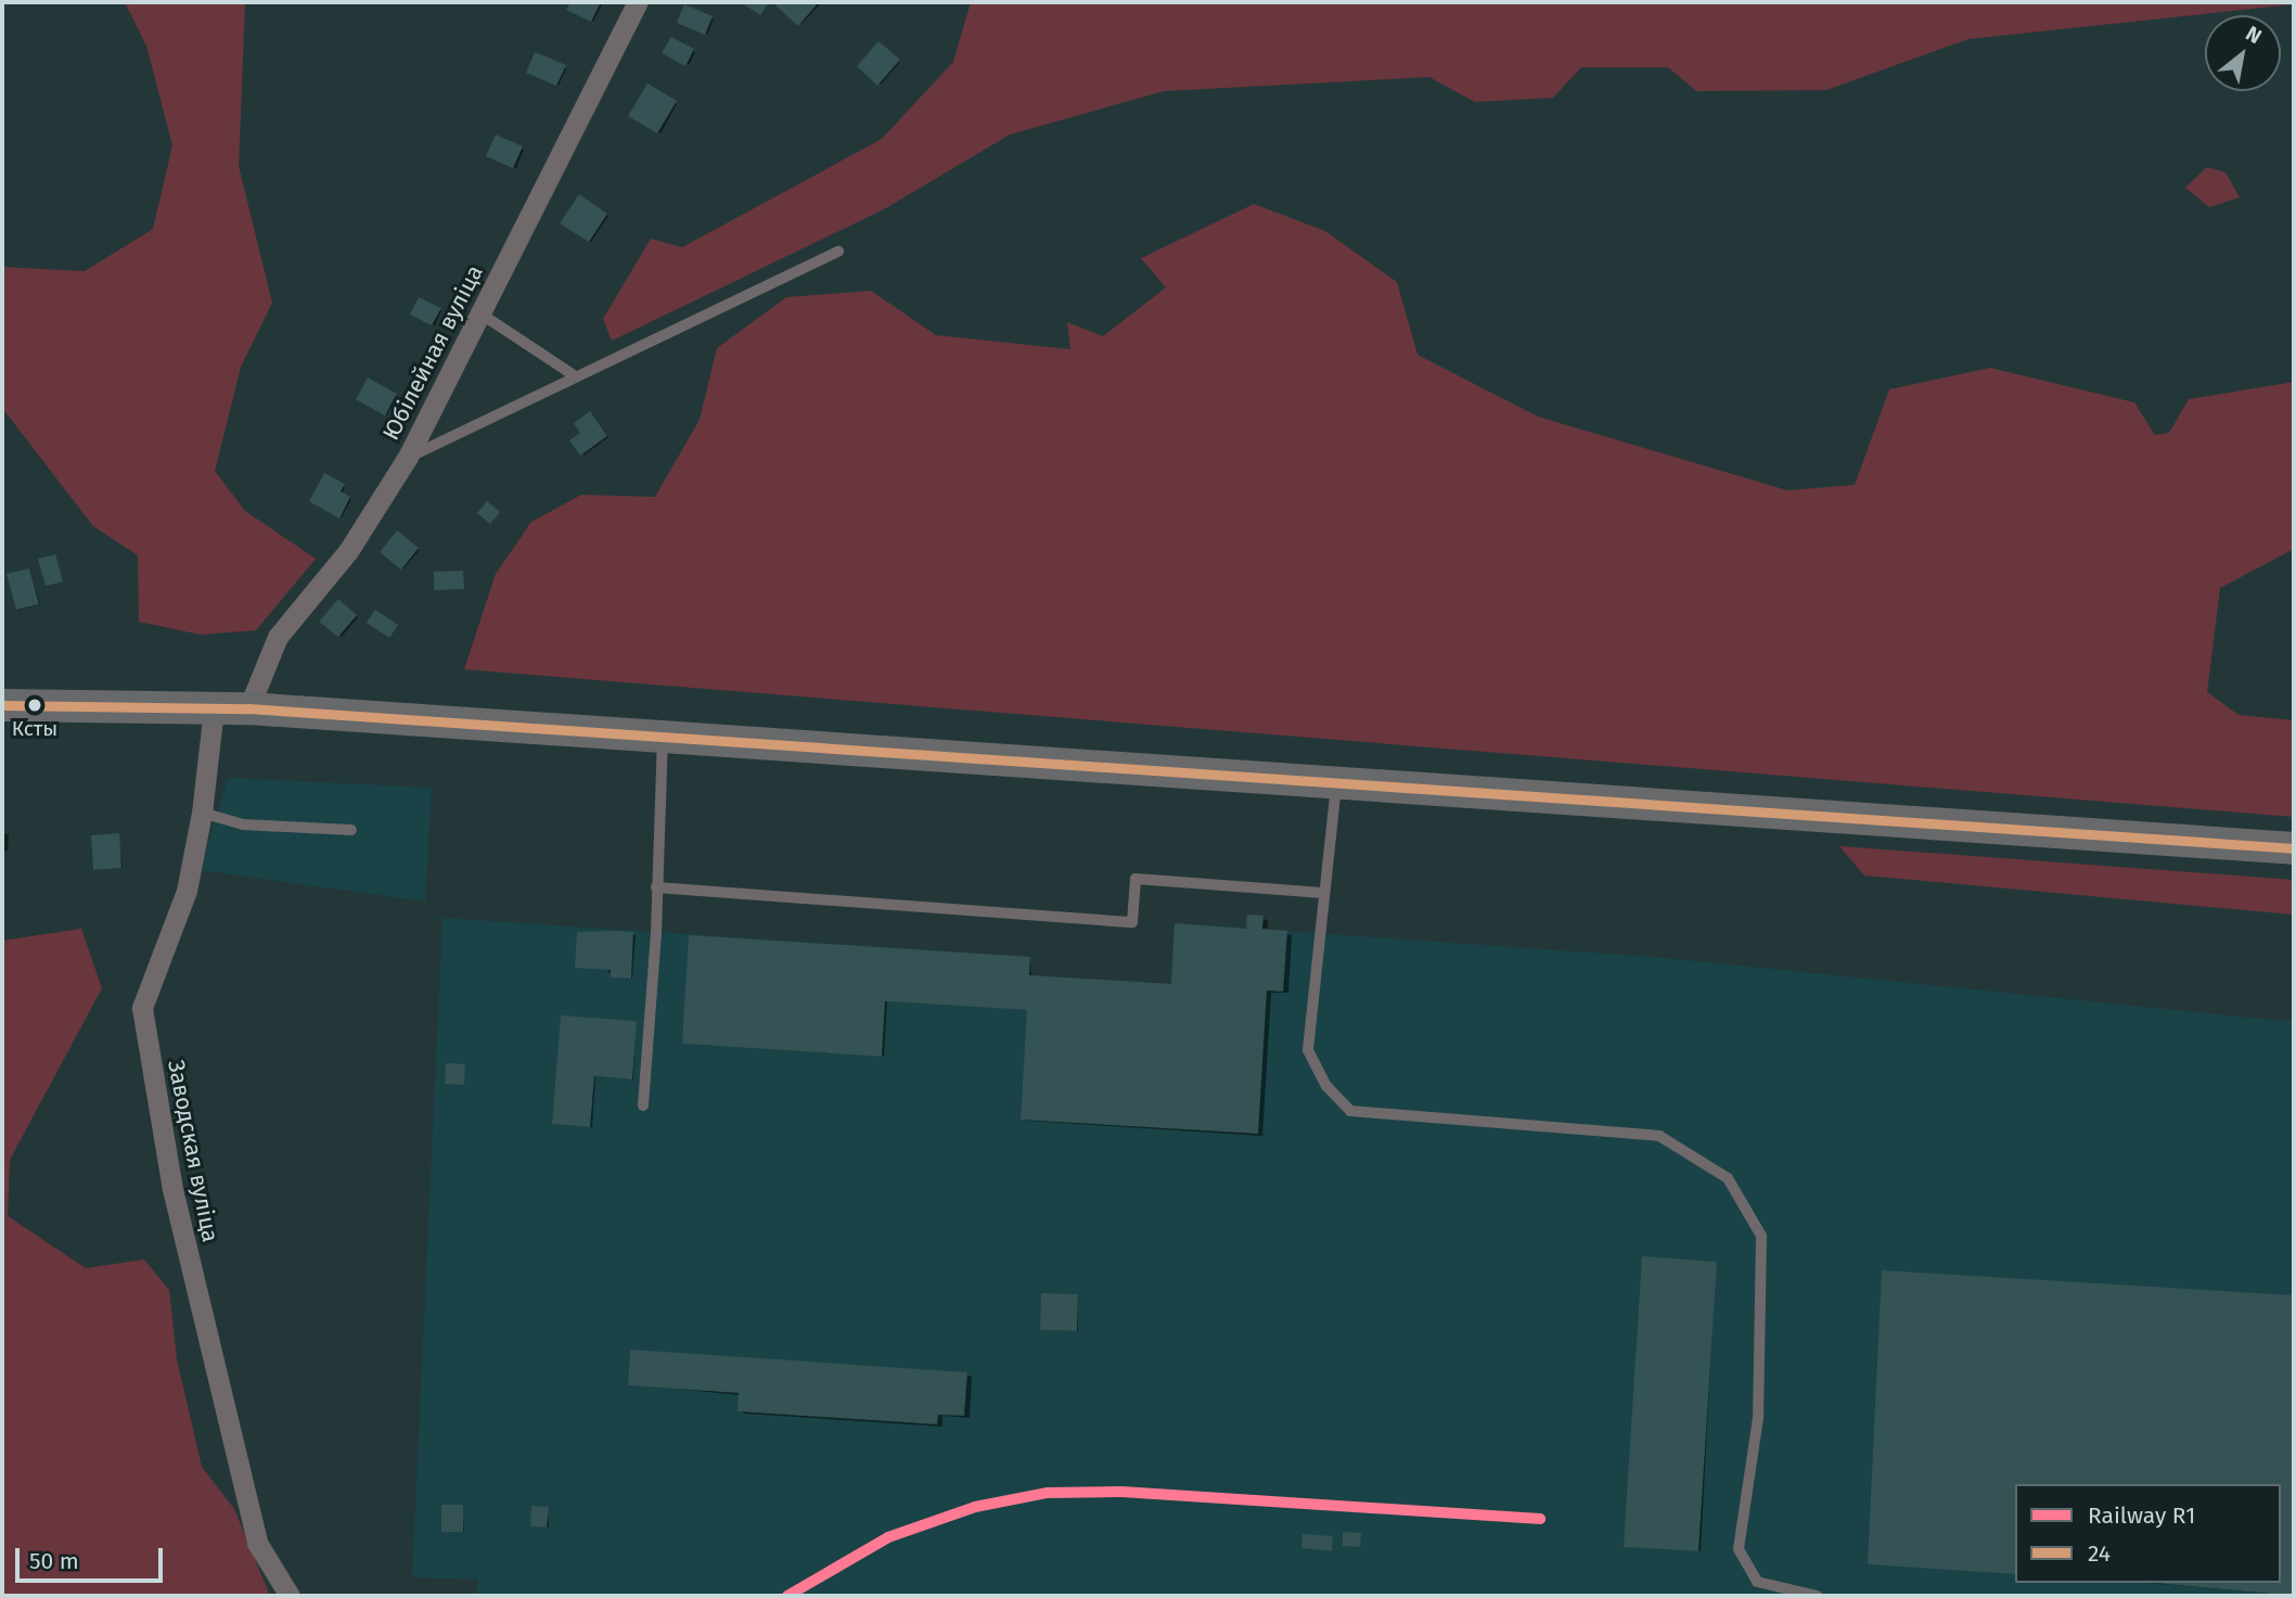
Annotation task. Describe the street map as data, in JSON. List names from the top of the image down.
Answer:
{
  "streets": {
    "street": ["Юбілейная вуліца", "Заводская вуліца"]
  },
  "places": ["Ксты"],
  "lines": ["transit line 24", "rail line R1"],
  "legend": ["Railway R1", "24"],
  "scale_bar": "50 m",
  "north": "top right"
}
